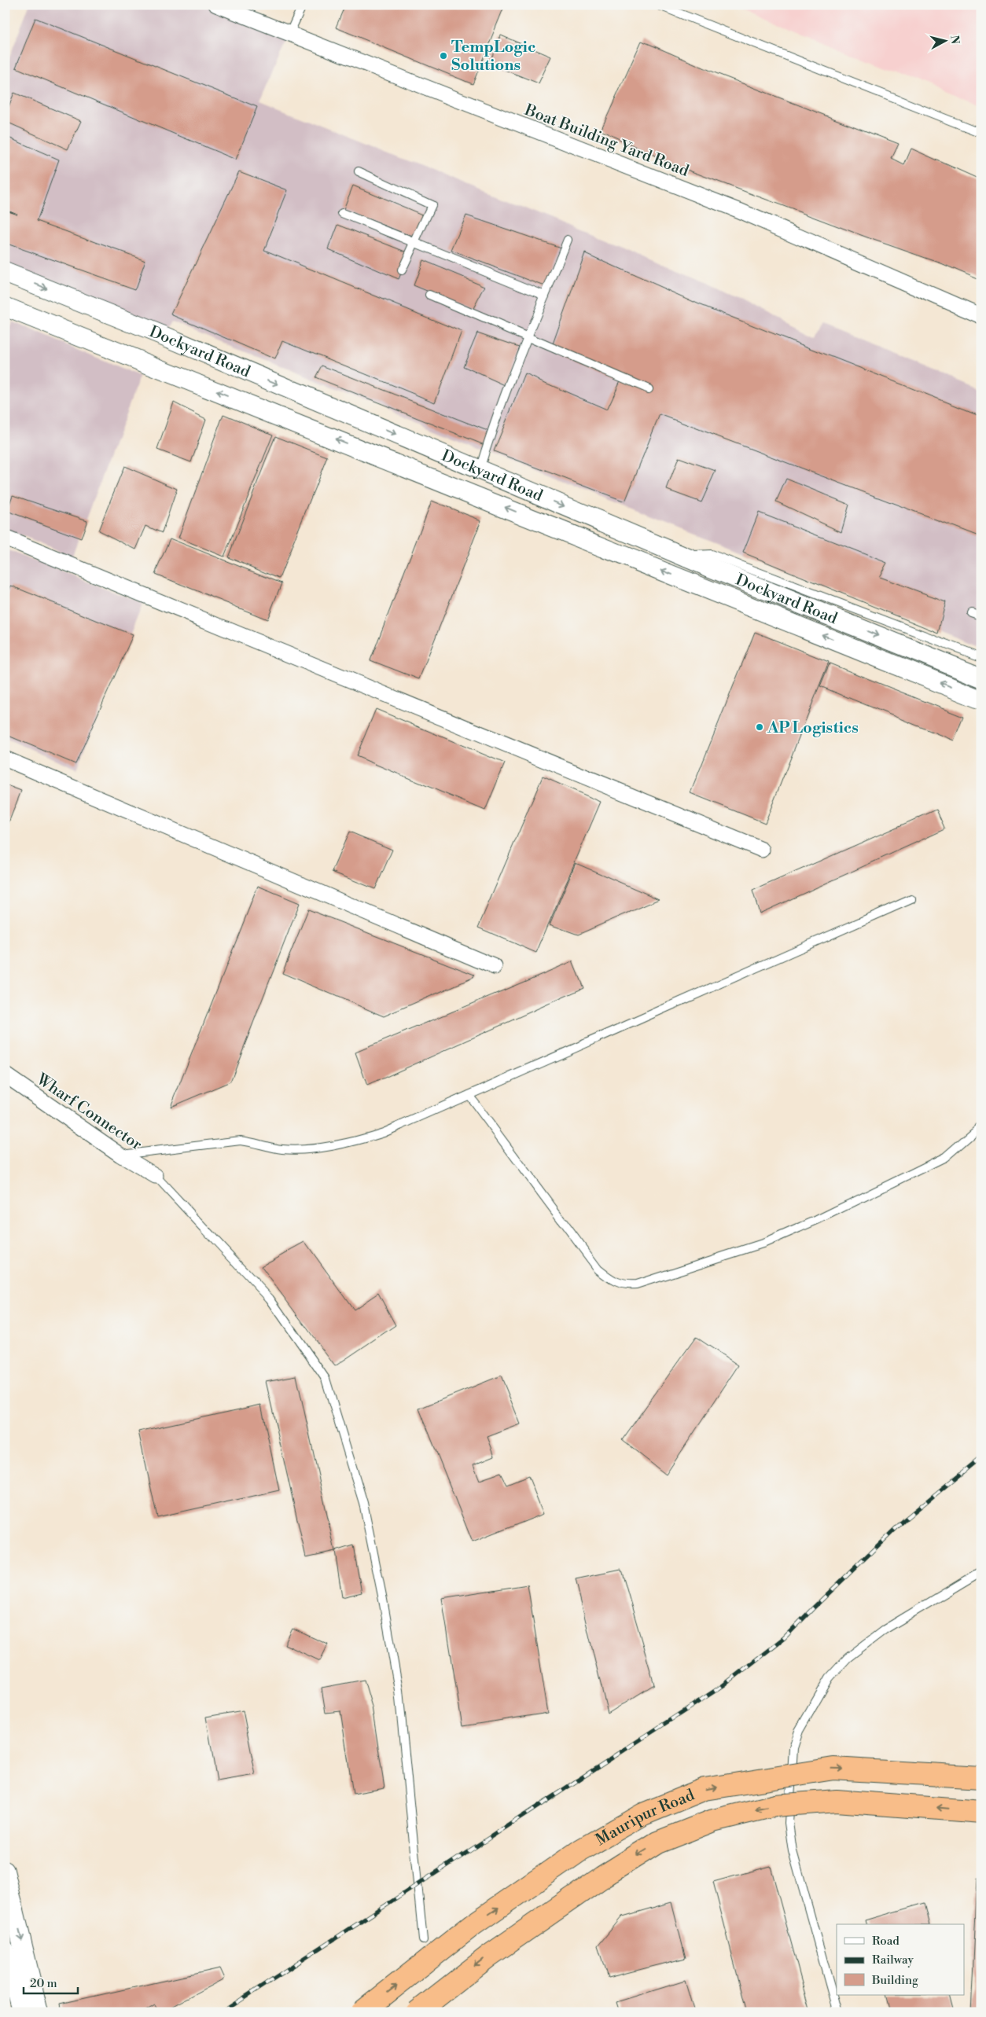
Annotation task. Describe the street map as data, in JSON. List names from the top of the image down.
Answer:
{
  "streets": {
    "highway": ["Mauripur Road"],
    "street": ["Boat Building Yard Road", "Dockyard Road", "Wharf Connector"]
  },
  "places": ["TempLogic Solutions", "AP Logistics"],
  "legend": ["Road", "Railway", "Building"],
  "scale_bar": "20 m",
  "north": "right"
}
